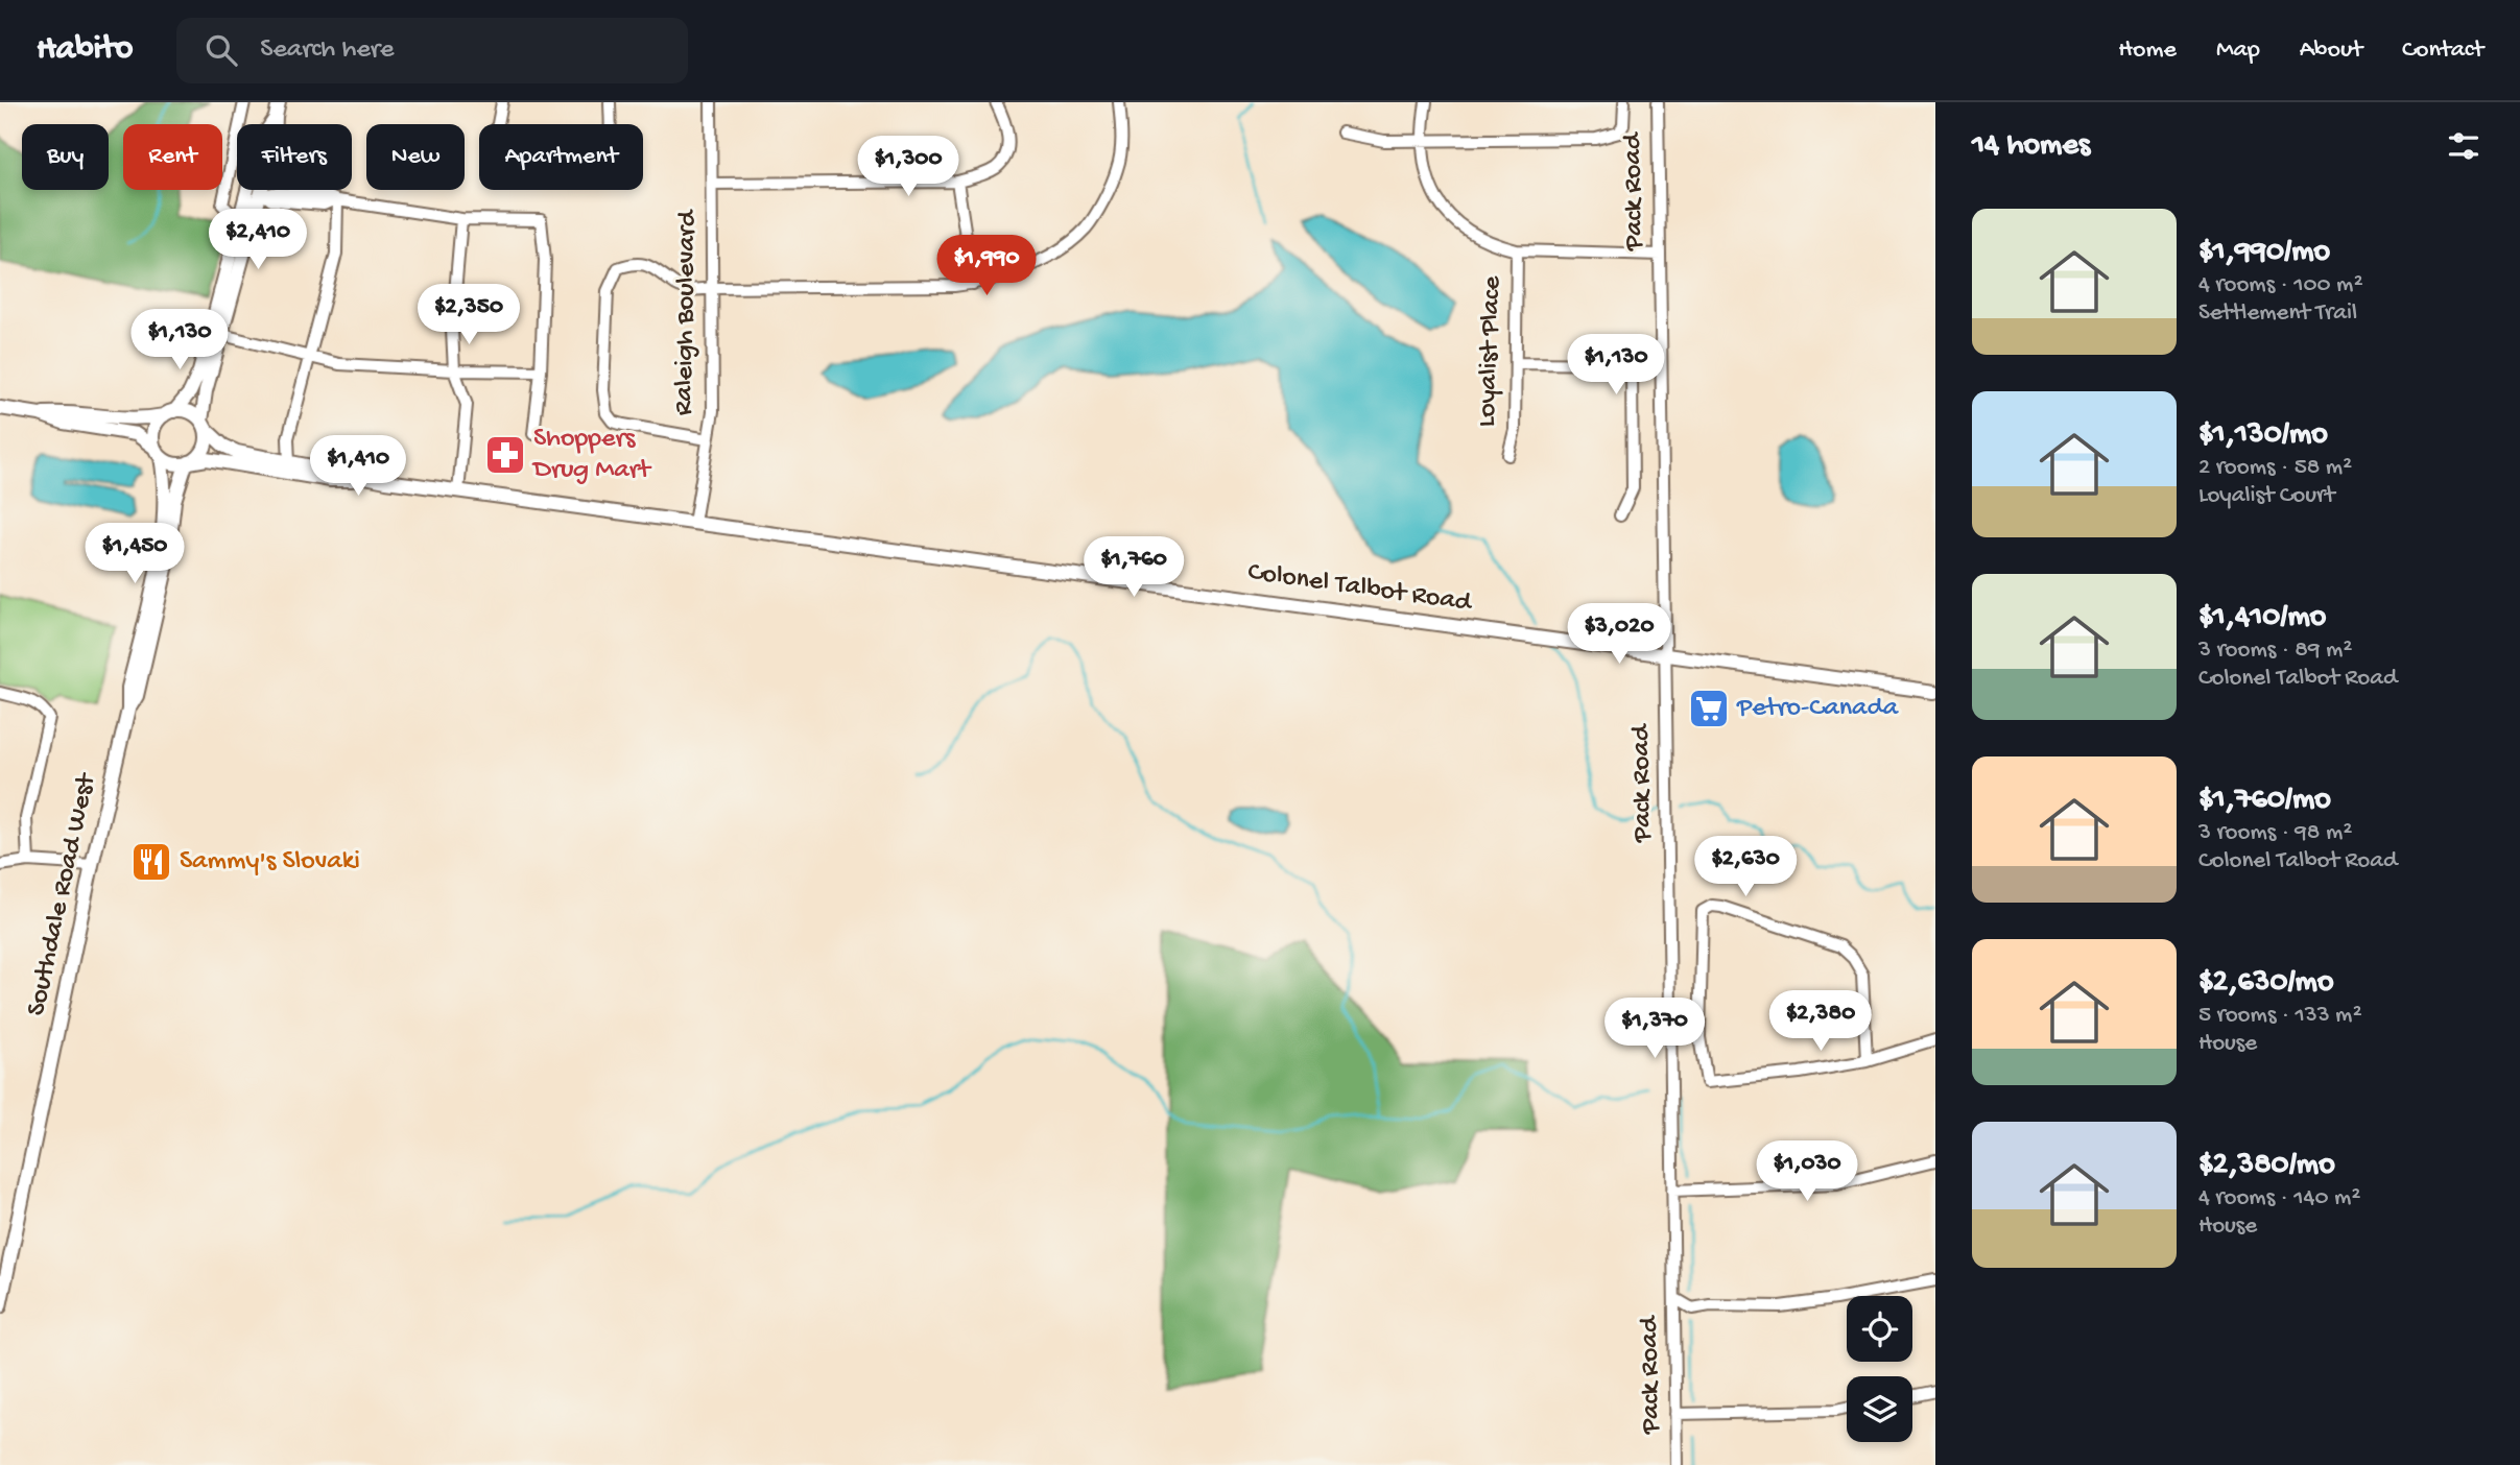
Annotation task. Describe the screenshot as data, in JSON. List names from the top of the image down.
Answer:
{
  "streets": {
    "main road": ["Colonel Talbot Road", "Southdale Road West"],
    "street": ["Pack Road", "Raleigh Boulevard", "Loyalist Place"]
  },
  "crossings": [
    ["Pack Road", "Colonel Talbot Road"],
    ["Raleigh Boulevard", "Colonel Talbot Road"],
    ["Colonel Talbot Road", "Southdale Road West"]
  ],
  "places": {
    "pharmacy": ["Shoppers Drug Mart"],
    "supermarket": ["Petro-Canada"],
    "restaurant": ["Sammy's Slovaki"]
  },
  "page": {
    "header": "Habito",
    "search": "Search here",
    "nav": [
      "Home",
      "Map",
      "About",
      "Contact"
    ],
    "heading": "14 homes",
    "chip": [
      "Buy",
      "Rent",
      "Filters",
      "New",
      "Apartment"
    ],
    "price": [
      "$1,300",
      "$2,410",
      "$1,990",
      "$2,350",
      "$1,130",
      "$1,130",
      "$1,410",
      "$1,450",
      "$1,760",
      "$3,020",
      "$2,630",
      "$2,380",
      "$1,370",
      "$1,030"
    ],
    "list": [
      {
        "name": "$1,990/mo",
        "note": "4 rooms · 100 m² · Settlement Trail"
      },
      {
        "name": "$1,130/mo",
        "note": "2 rooms · 58 m² · Loyalist Court"
      },
      {
        "name": "$1,410/mo",
        "note": "3 rooms · 89 m² · Colonel Talbot Road"
      },
      {
        "name": "$1,760/mo",
        "note": "3 rooms · 98 m² · Colonel Talbot Road"
      },
      {
        "name": "$2,630/mo",
        "note": "5 rooms · 133 m² · House"
      },
      {
        "name": "$2,380/mo",
        "note": "4 rooms · 140 m² · House"
      }
    ]
  }
}
